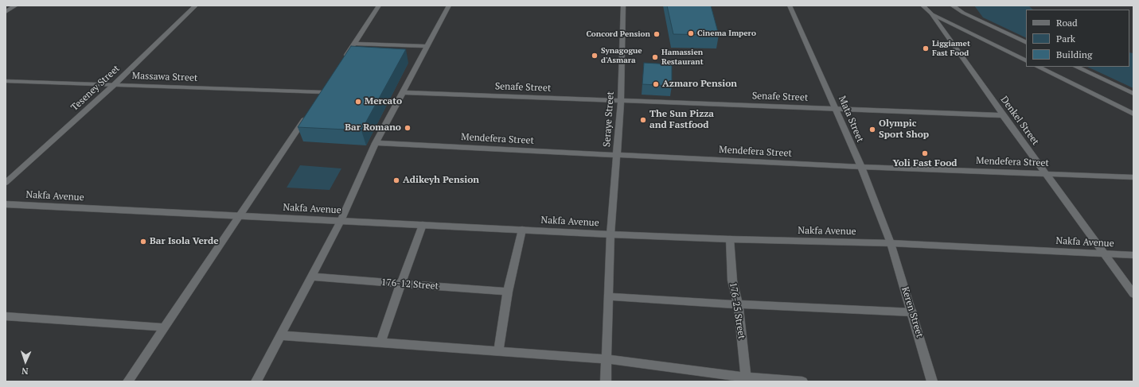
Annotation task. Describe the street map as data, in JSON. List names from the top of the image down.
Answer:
{
  "streets": {
    "street": [
      "Massawa Street",
      "Senafe Street",
      "Teseney Street",
      "Seraye Street",
      "Mata Street",
      "Denkel Street",
      "Mendefera Street",
      "Nakfa Avenue",
      "176-12 Street",
      "176-25 Street",
      "Keren Street"
    ]
  },
  "crossings": [
    ["Massawa Street", "Teseney Street"],
    ["Senafe Street", "Seraye Street"],
    ["Senafe Street", "Mata Street"],
    ["Senafe Street", "Denkel Street"],
    ["Seraye Street", "Mendefera Street"],
    ["Seraye Street", "Nakfa Avenue"],
    ["Mata Street", "Mendefera Street"],
    ["Mata Street", "Nakfa Avenue"],
    ["Mata Street", "Keren Street"],
    ["Denkel Street", "Mendefera Street"],
    ["Denkel Street", "Nakfa Avenue"],
    ["Nakfa Avenue", "176-25 Street"],
    ["Nakfa Avenue", "Keren Street"]
  ],
  "places": [
    "Cinema Impero",
    "Concord Pension",
    "Liggiamet Fast Food",
    "Synagogue d'Asmara",
    "Hamassien Restaurant",
    "Azmaro Pension",
    "Mercato",
    "The Sun Pizza and Fastfood",
    "Bar Romano",
    "Olympic Sport Shop",
    "Yoli Fast Food",
    "Adikeyh Pension",
    "Bar Isola Verde"
  ],
  "legend": ["Road", "Park", "Building"],
  "north": "bottom"
}
